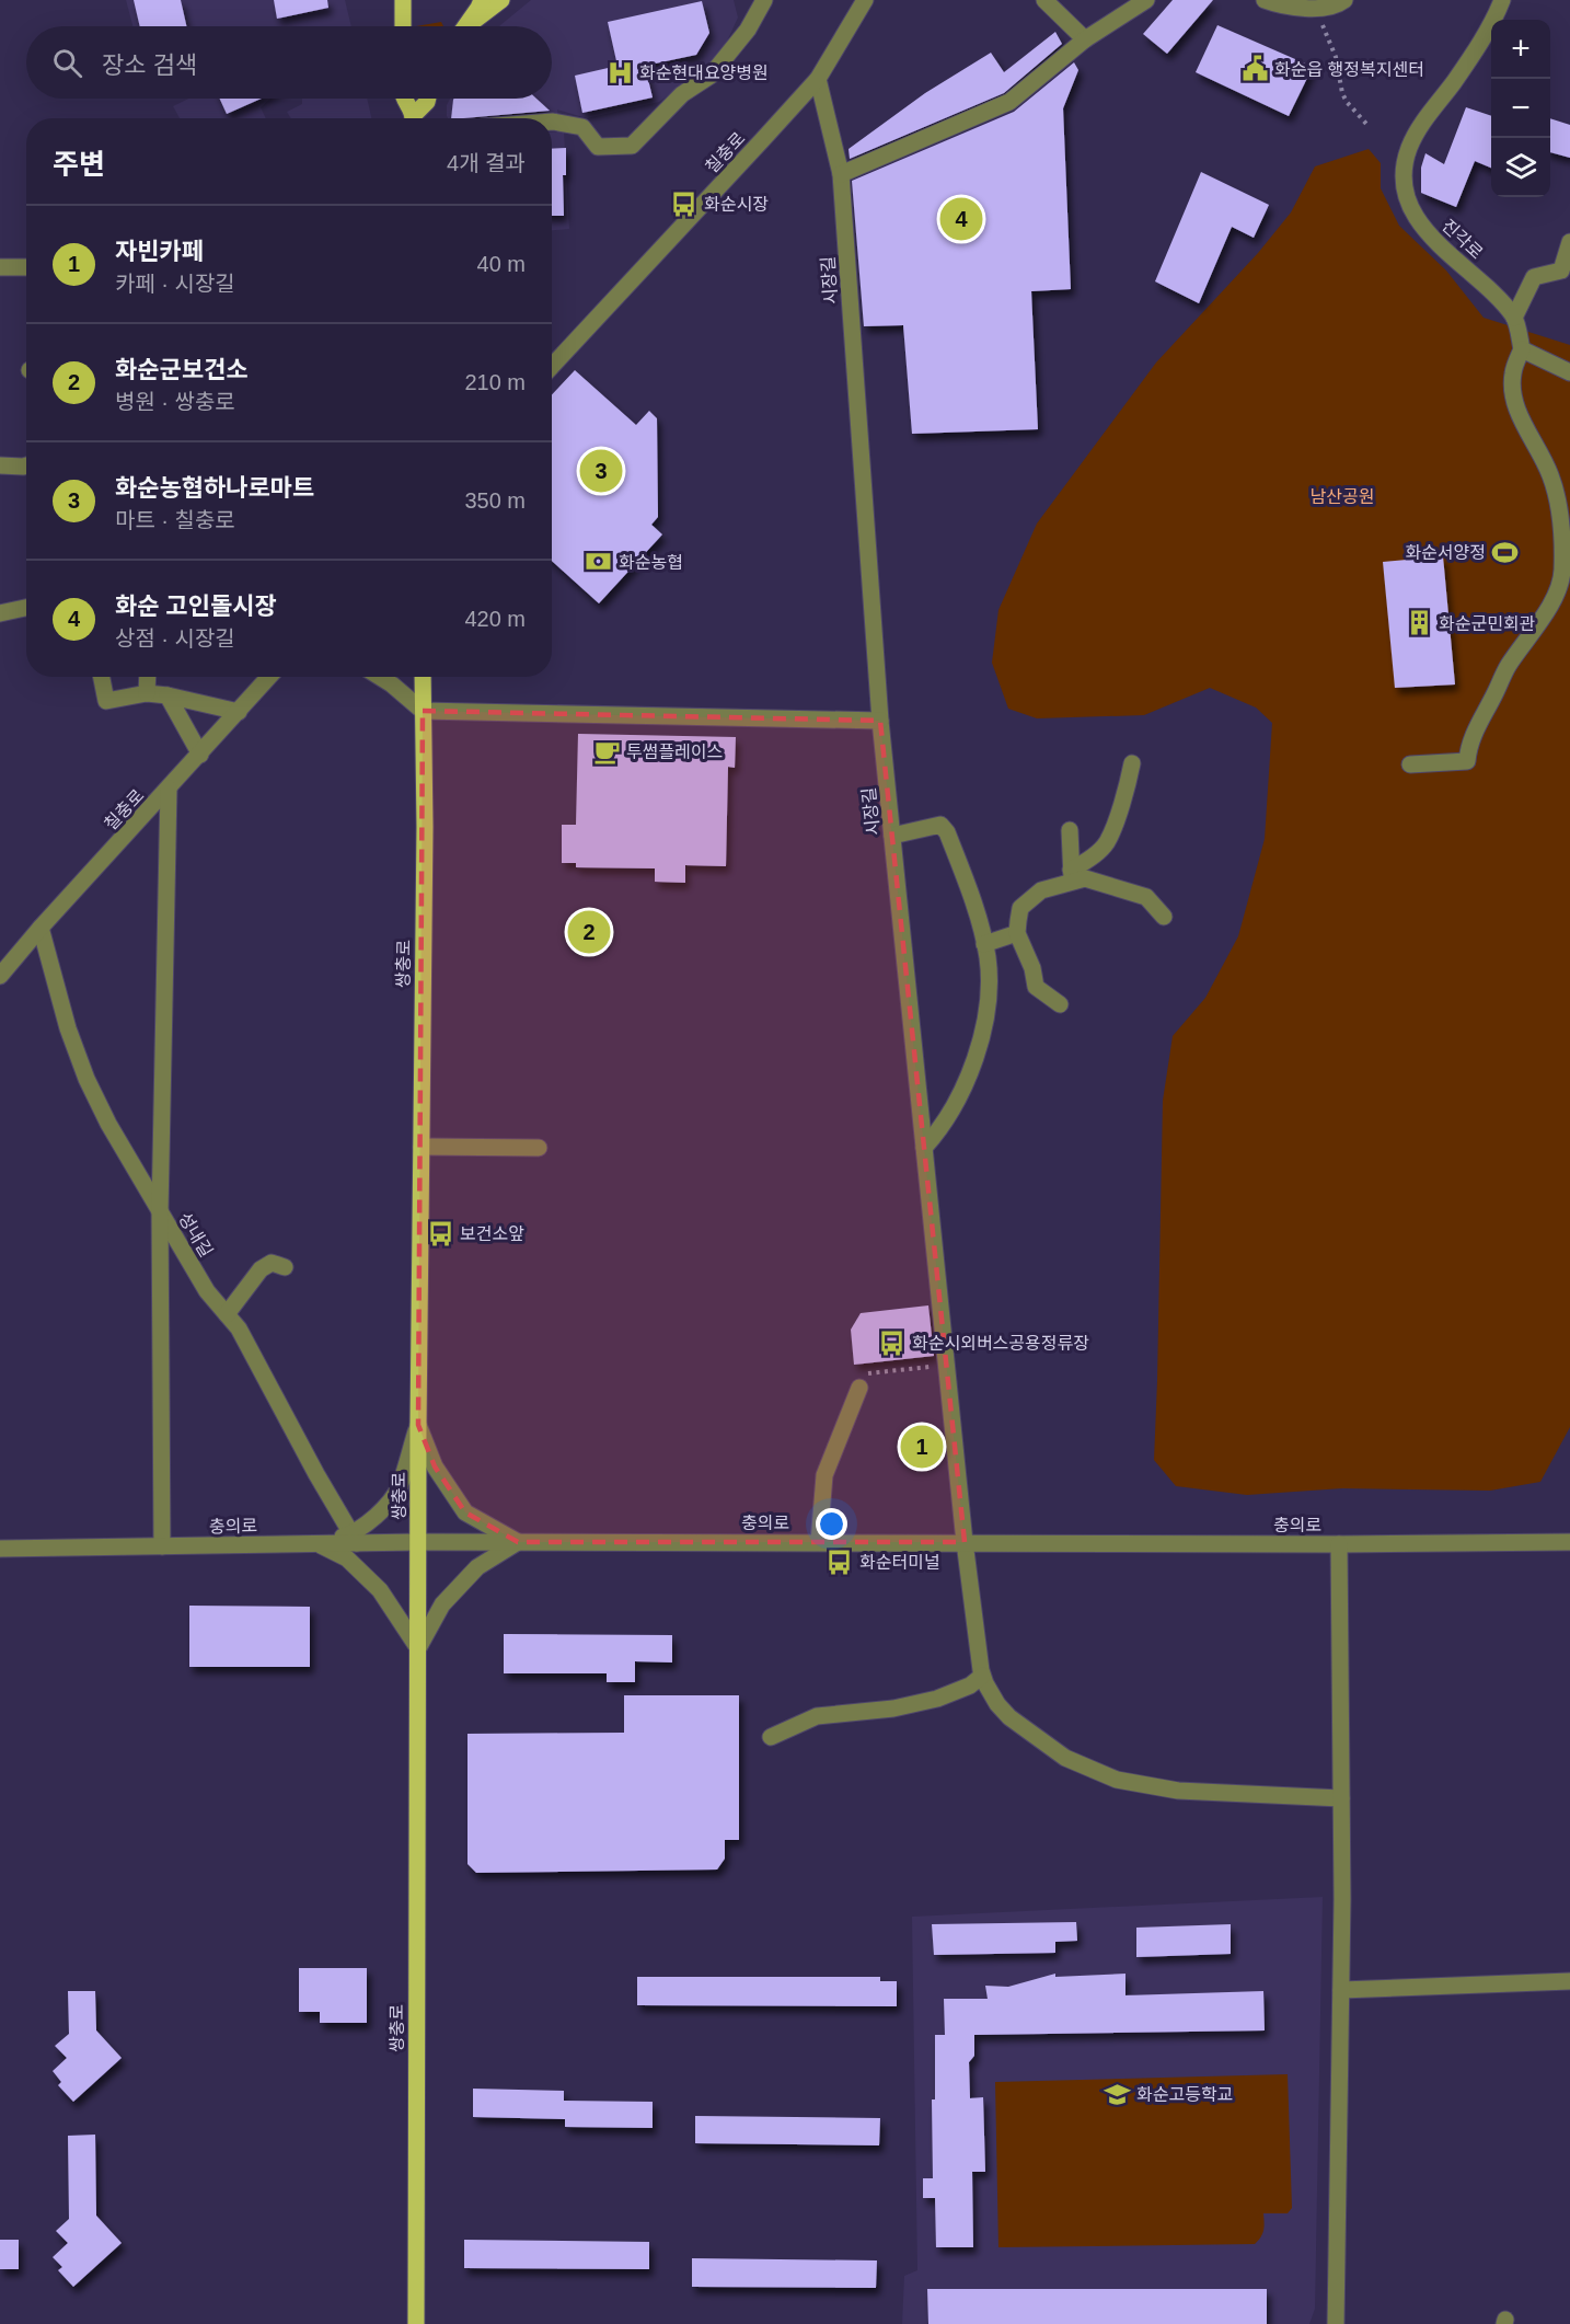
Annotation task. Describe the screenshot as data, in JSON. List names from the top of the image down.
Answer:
{
  "streets": {
    "main road": ["쌍충로"],
    "street": [
      "칠충로",
      "진각로",
      "시장길",
      "성내길",
      "충의로"
    ]
  },
  "crossings": [
    ["칠충로", "시장길"],
    ["칠충로", "성내길"],
    ["시장길", "충의로"],
    ["쌍충로", "충의로"],
    ["성내길", "충의로"]
  ],
  "parks": ["남산공원"],
  "places": {
    "public building": ["화순읍 행정복지센터"],
    "hospital": ["화순현대요양병원"],
    "bus stop": [
      "화순시장",
      "보건소앞",
      "화순시외버스공용정류장",
      "화순터미널"
    ],
    "sports": ["화순서양정"],
    "bank": ["화순농협"],
    "building": ["화순군민회관"],
    "cafe": ["투썸플레이스"],
    "school or university": ["화순고등학교"]
  },
  "page": {
    "map_buttons": ["+", "−"],
    "search": "장소 검색",
    "heading": ["주변", "4개 결과"],
    "pins": [
      "4",
      "3",
      "2",
      "1"
    ],
    "list": [
      {
        "mark": "1",
        "name": "자빈카페",
        "note": "카페 · 시장길",
        "value": "40 m"
      },
      {
        "mark": "2",
        "name": "화순군보건소",
        "note": "병원 · 쌍충로",
        "value": "210 m"
      },
      {
        "mark": "3",
        "name": "화순농협하나로마트",
        "note": "마트 · 칠충로",
        "value": "350 m"
      },
      {
        "mark": "4",
        "name": "화순 고인돌시장",
        "note": "상점 · 시장길",
        "value": "420 m"
      }
    ]
  }
}
